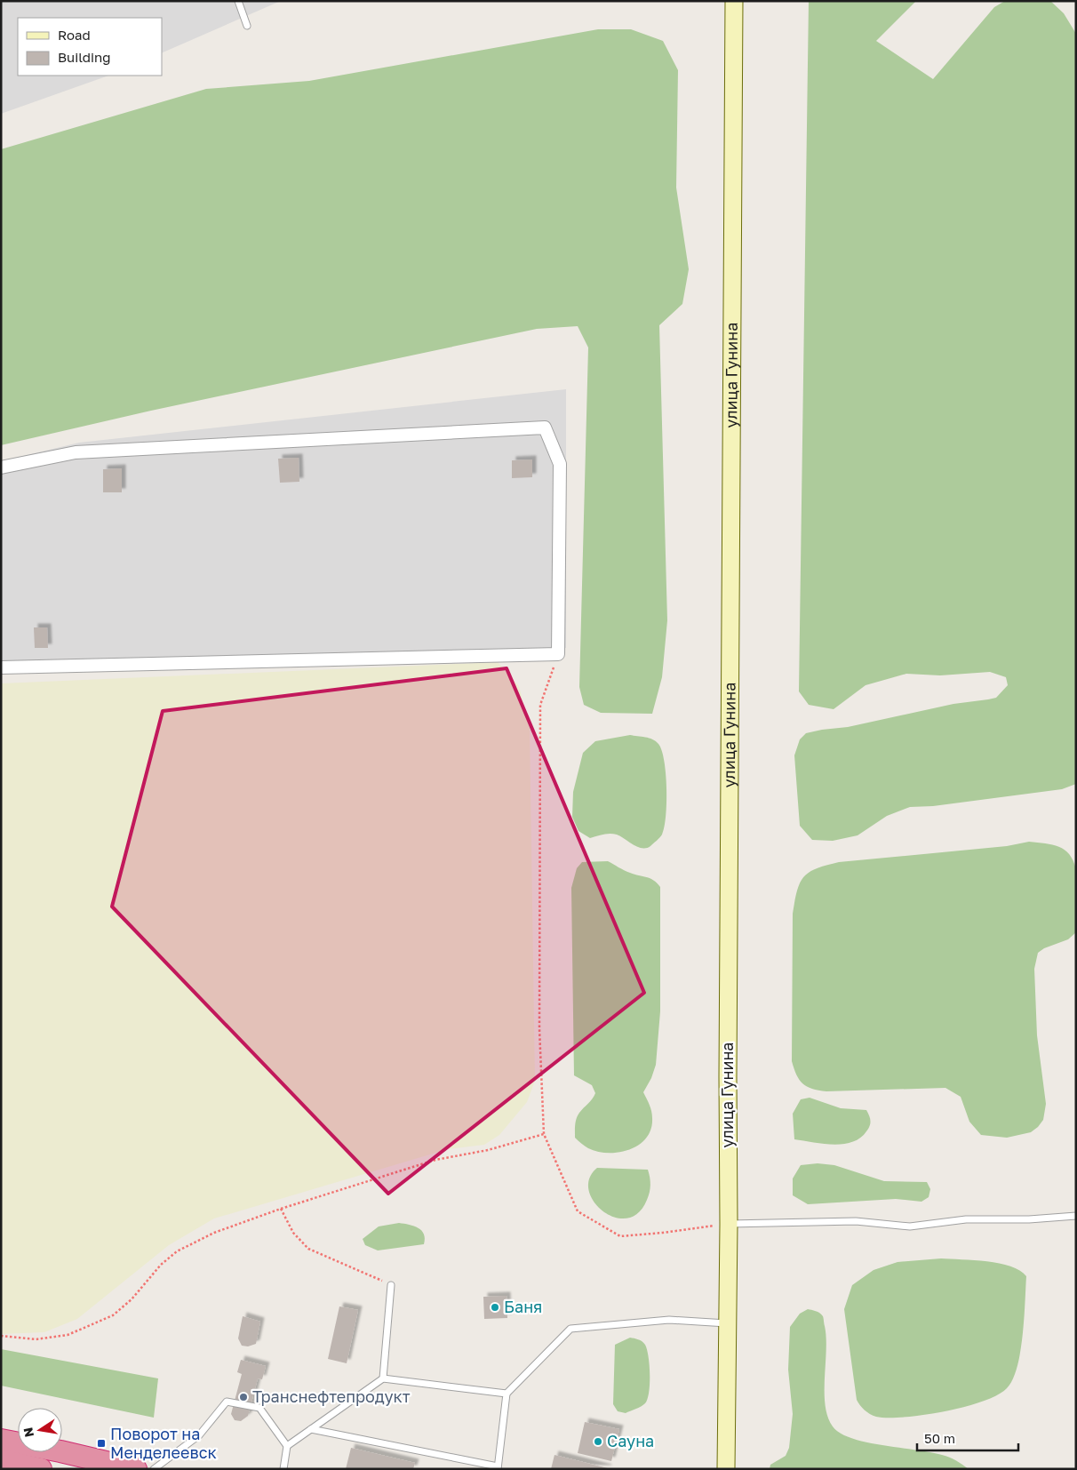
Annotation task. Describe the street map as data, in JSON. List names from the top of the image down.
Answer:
{
  "streets": {
    "main road": ["улица Гунина"]
  },
  "places": {
    "other": ["Баня", "Транснефтепродукт", "Сауна"],
    "transit": ["Поворот на Менделеевск"]
  },
  "legend": ["Road", "Building"],
  "scale_bar": "50 m",
  "north": "left"
}
